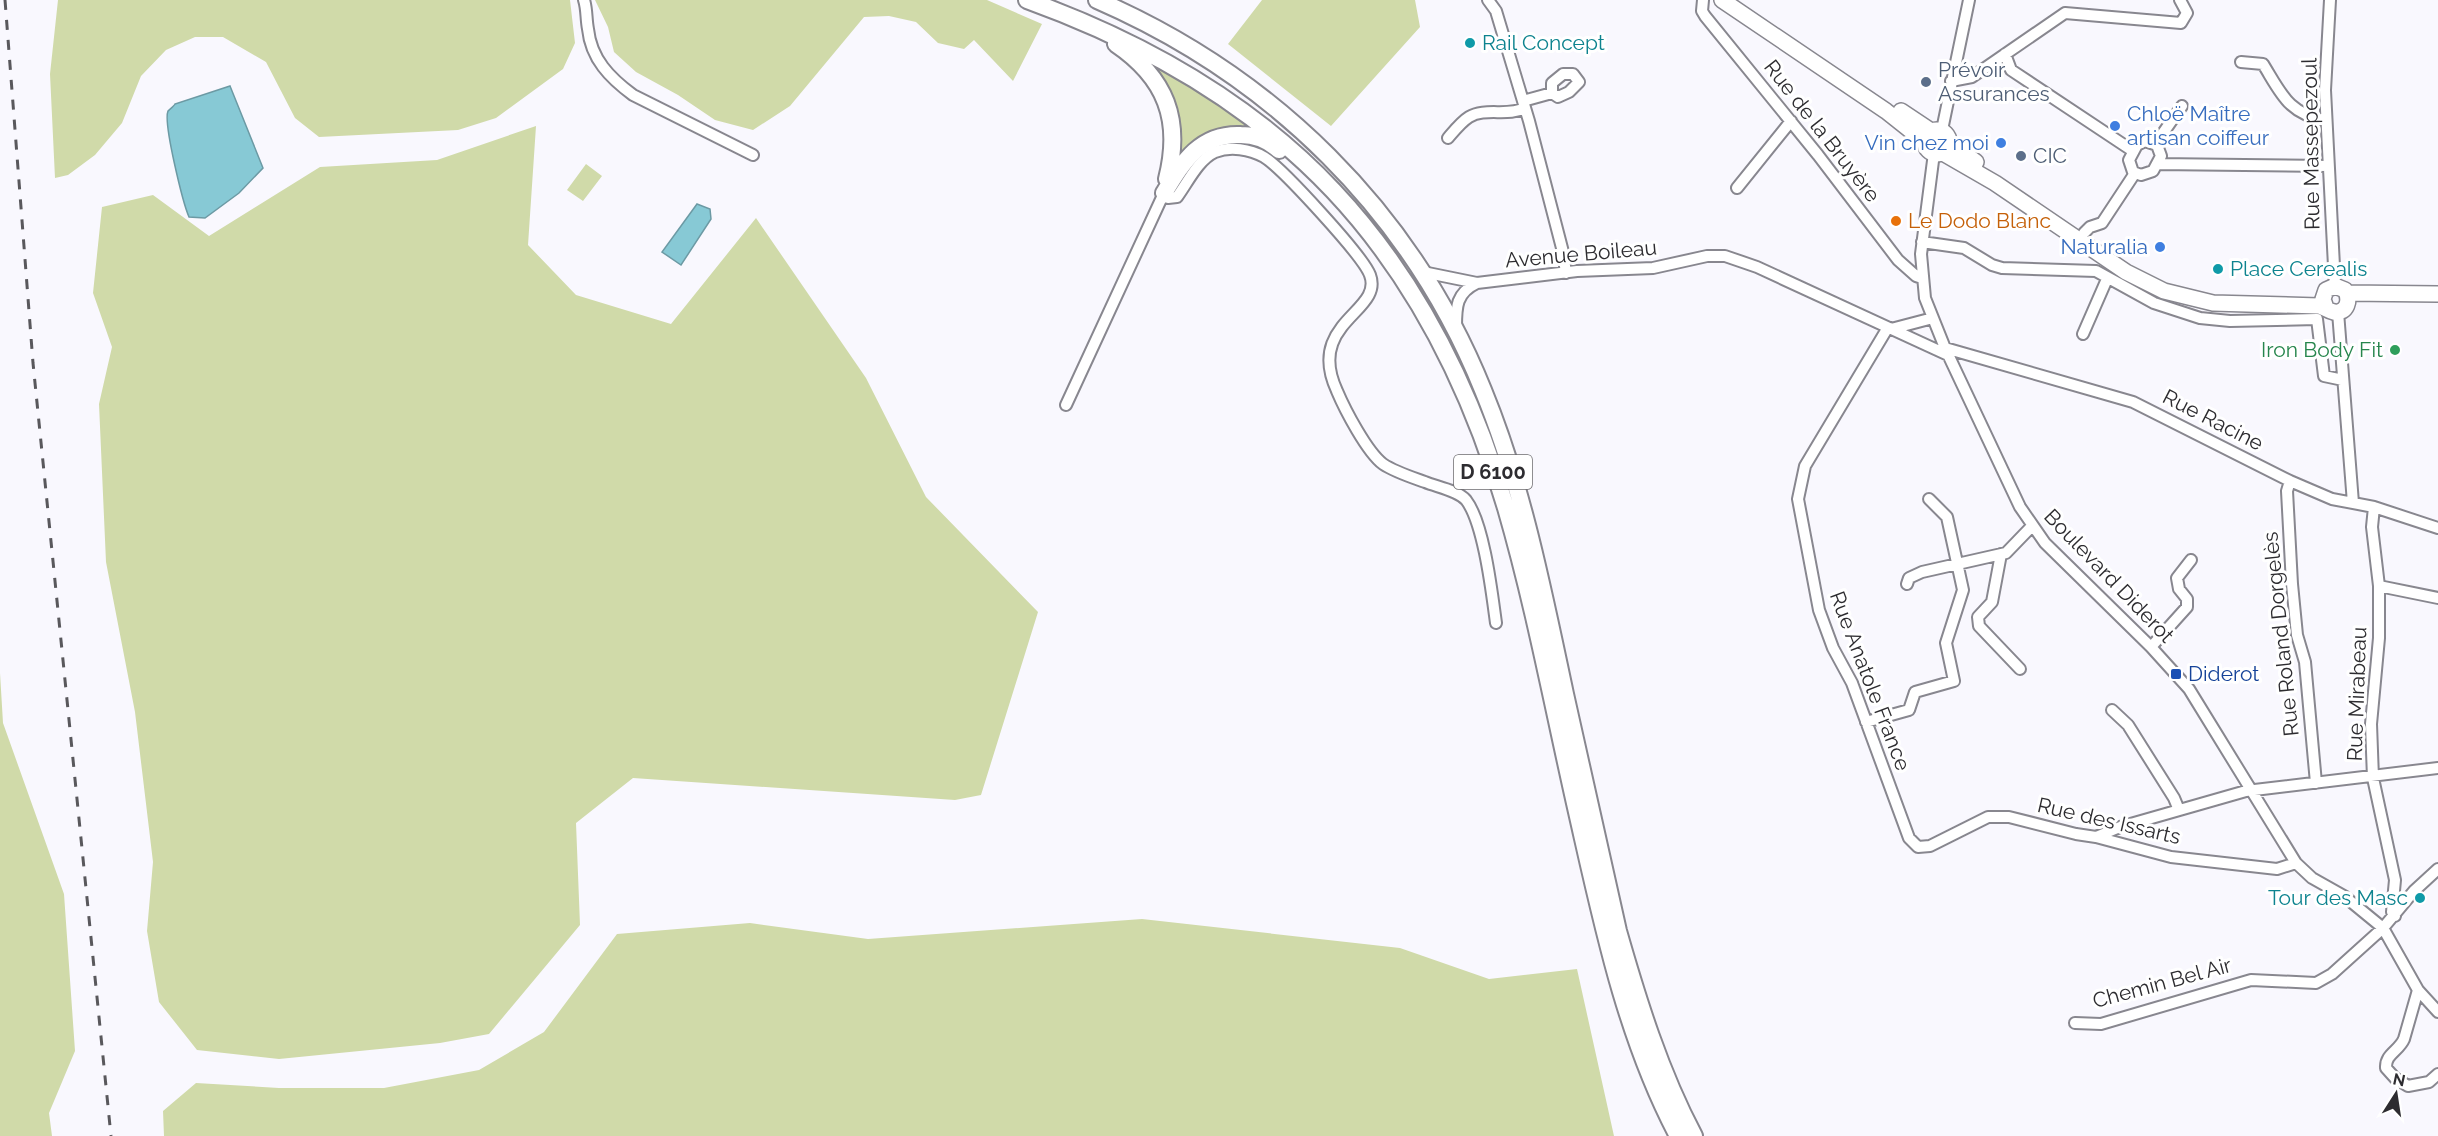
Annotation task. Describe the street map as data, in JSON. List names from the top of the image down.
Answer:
{
  "streets": {
    "main road": ["D 6100"],
    "street": [
      "Rue de la Bruyère",
      "Rue Massepezoul",
      "Avenue Boileau",
      "Rue Racine",
      "Boulevard Diderot",
      "Rue Roland Dorgelès",
      "Rue Anatole France",
      "Rue Mirabeau",
      "Rue des Issarts",
      "Chemin Bel Air"
    ]
  },
  "crossings": [
    ["Rue de la Bruyère", "Boulevard Diderot"],
    ["Avenue Boileau", "Rue Racine"],
    ["Avenue Boileau", "D 6100"],
    ["Avenue Boileau", "Rue Anatole France"],
    ["Rue Racine", "Boulevard Diderot"],
    ["Rue Racine", "Rue Roland Dorgelès"],
    ["Rue Racine", "Rue Mirabeau"],
    ["Boulevard Diderot", "Rue des Issarts"],
    ["Boulevard Diderot", "Chemin Bel Air"],
    ["Rue Anatole France", "Rue des Issarts"],
    ["Rue Mirabeau", "Chemin Bel Air"]
  ],
  "places": {
    "other": [
      "Rail Concept",
      "Prévoir Assurances",
      "Chloë Maître artisan coiffeur",
      "Vin chez moi",
      "CIC",
      "Le Dodo Blanc",
      "Naturalia",
      "Place Cerealis",
      "Iron Body Fit",
      "Tour des Masc"
    ],
    "transit": ["Diderot"]
  },
  "north": "top"
}
